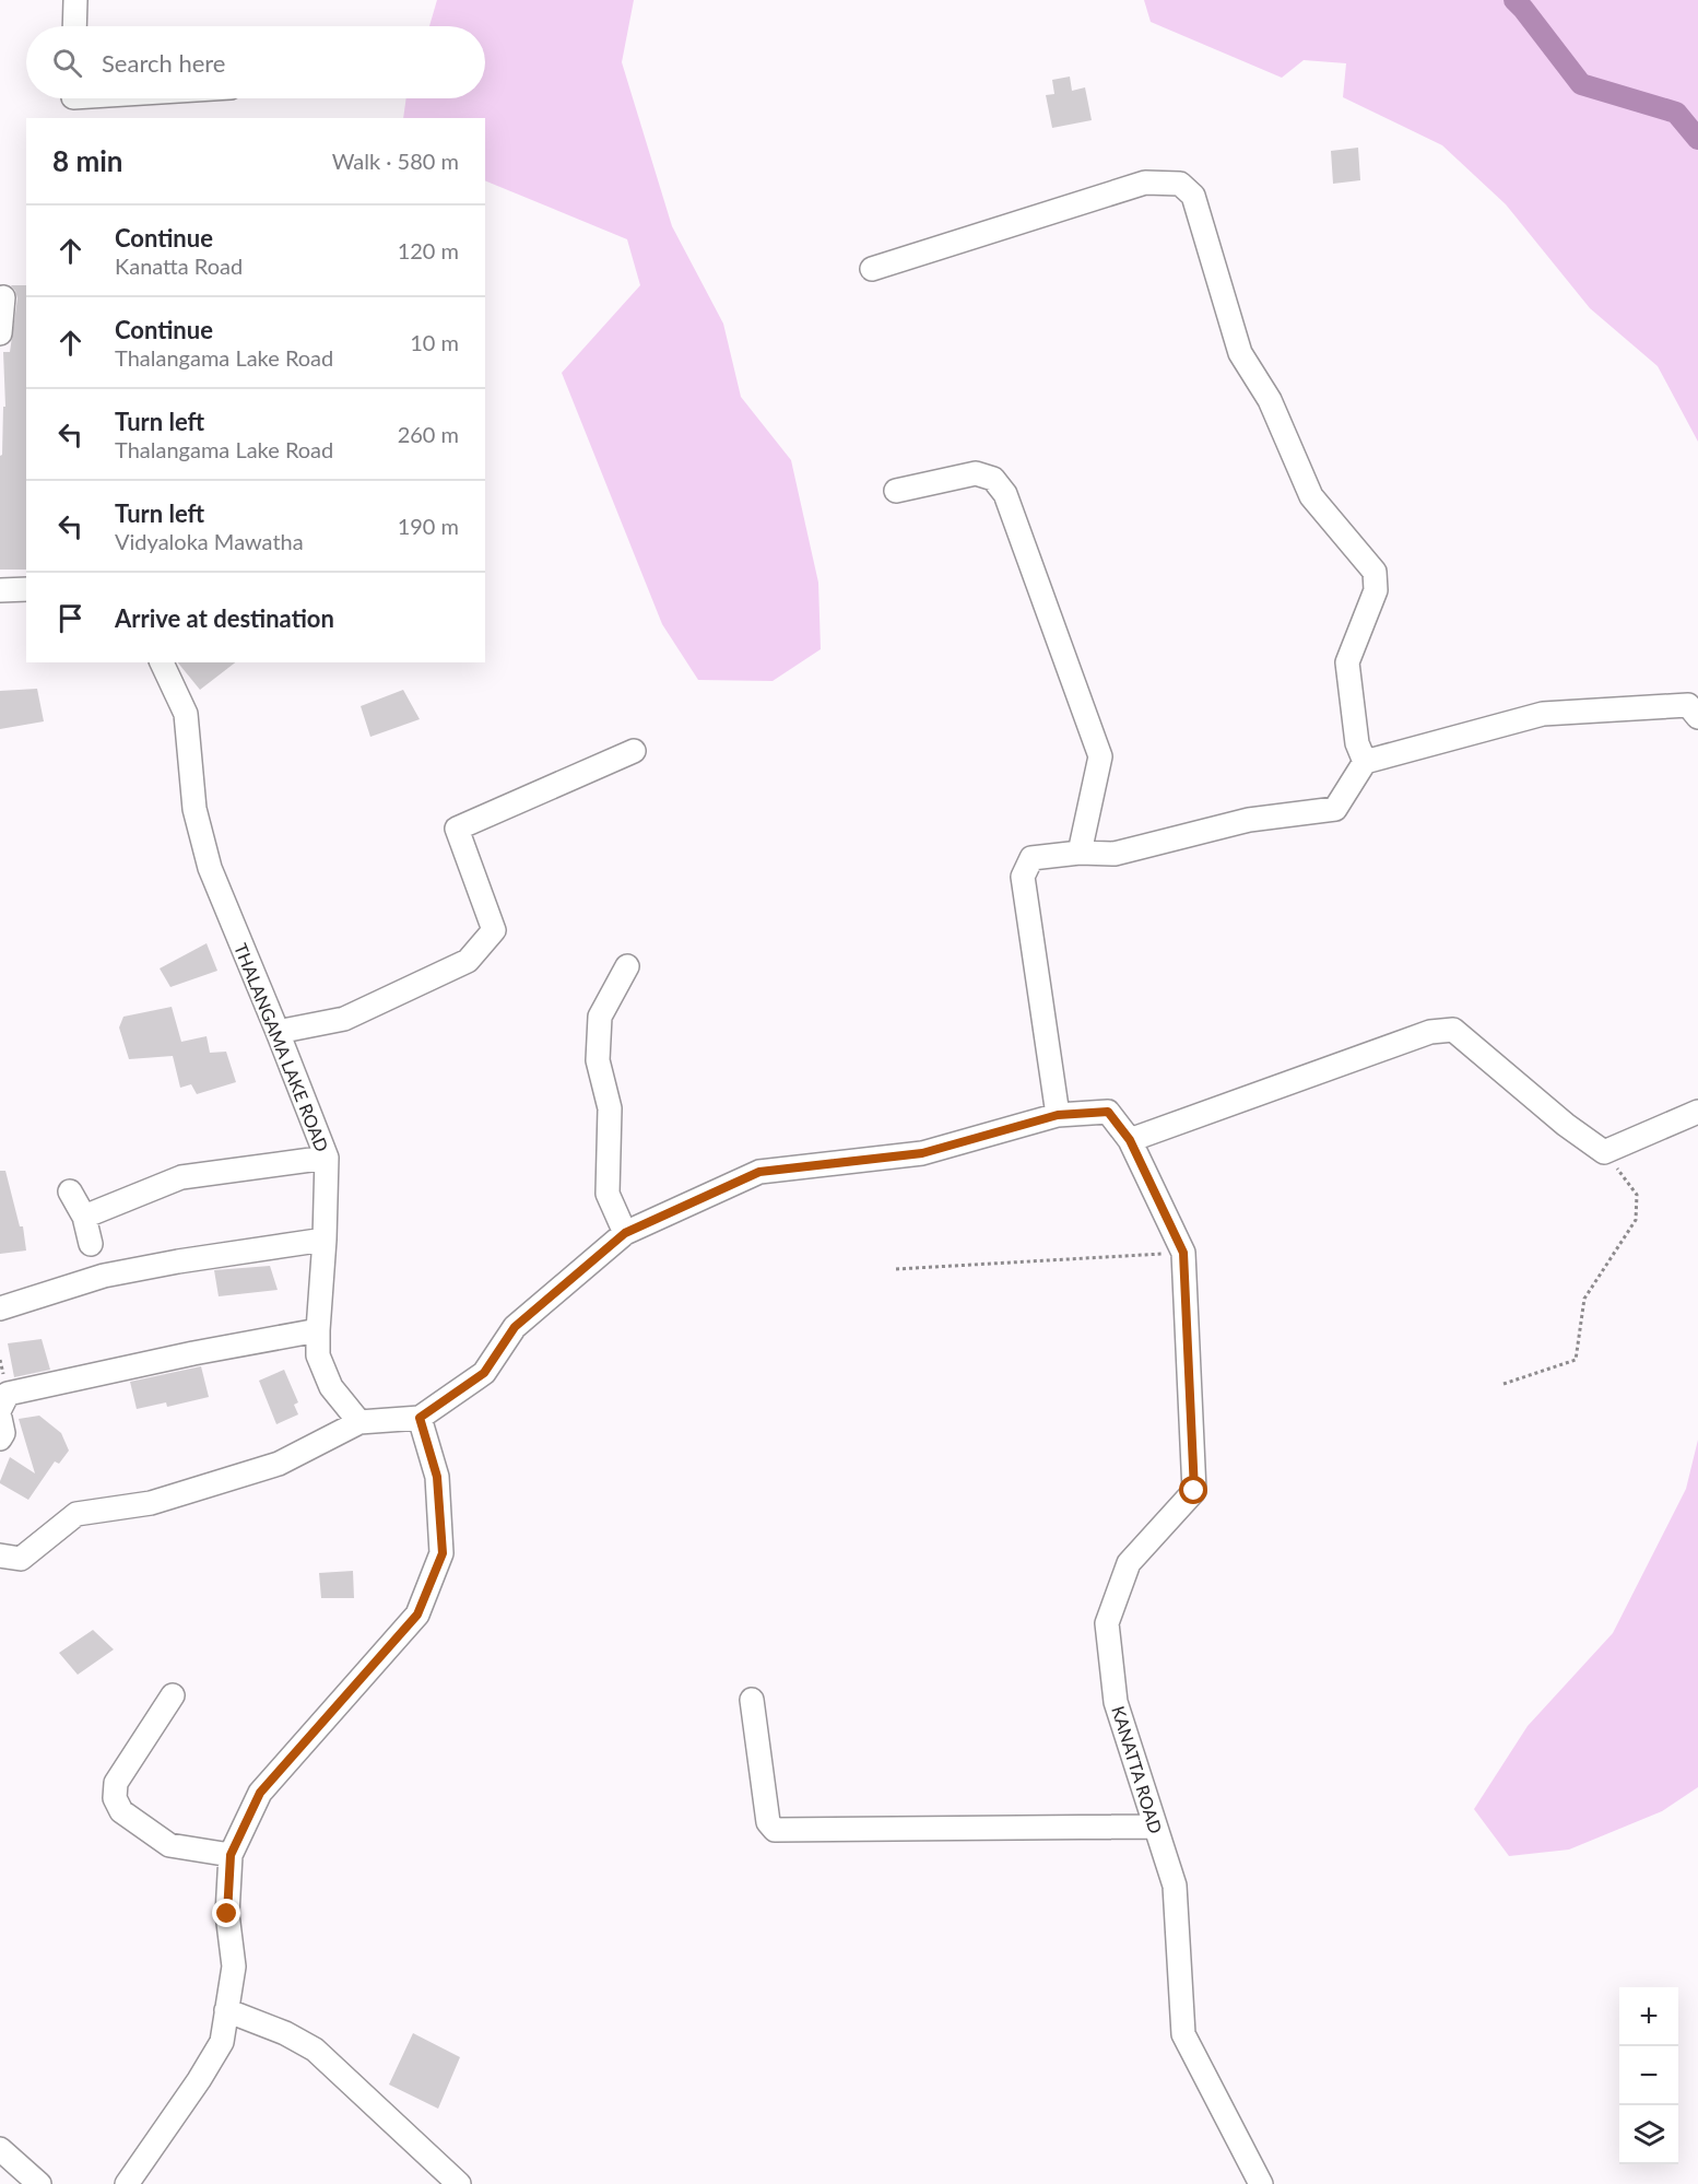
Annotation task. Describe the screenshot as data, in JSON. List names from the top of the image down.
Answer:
{
  "streets": {
    "street": ["THALANGAMA LAKE ROAD", "KANATTA ROAD"]
  },
  "page": {
    "search": "Search here",
    "heading": ["8 min", "Walk · 580 m"],
    "list": [
      ["Continue", "Kanatta Road", "120 m"],
      ["Continue", "Thalangama Lake Road", "10 m"],
      ["Turn left", "Thalangama Lake Road", "260 m"],
      ["Turn left", "Vidyaloka Mawatha", "190 m"],
      "Arrive at destination"
    ],
    "map_buttons": ["+", "−"]
  }
}
